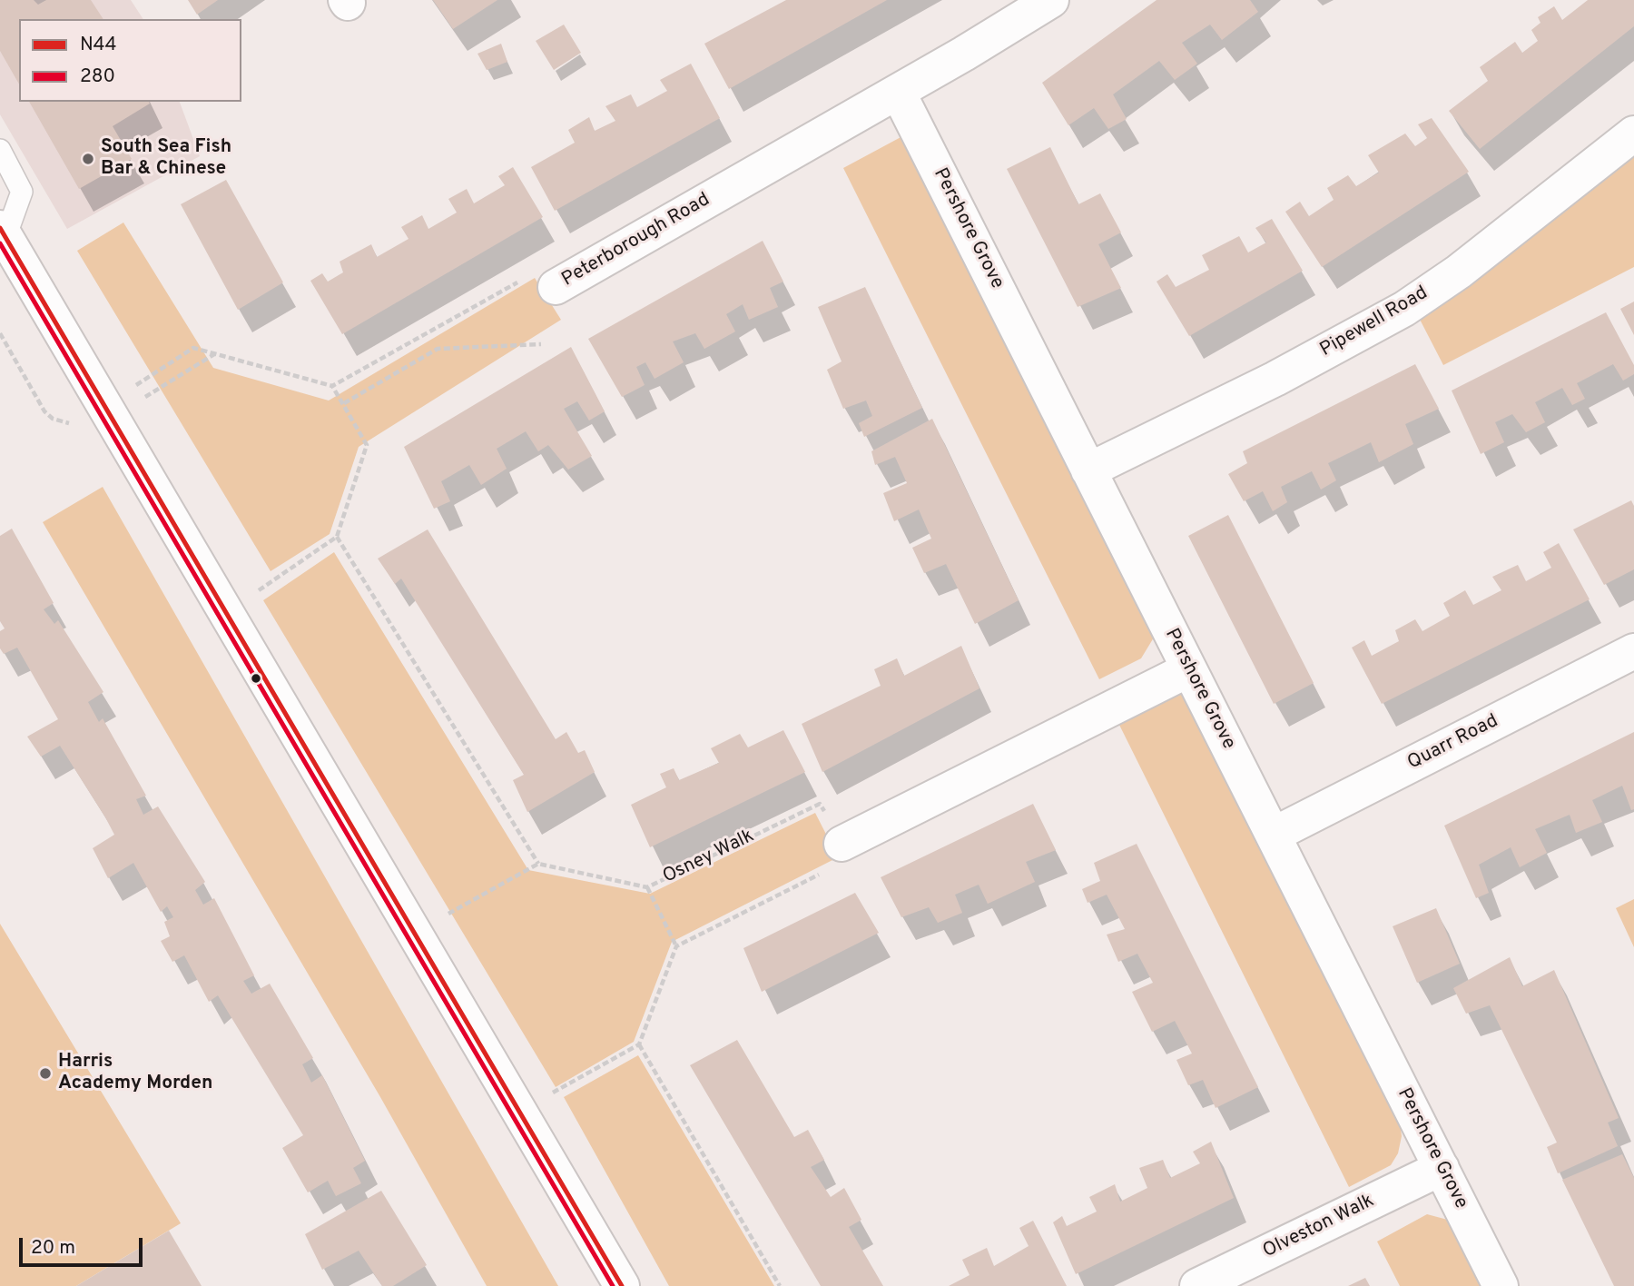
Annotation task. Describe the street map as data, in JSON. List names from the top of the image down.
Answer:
{
  "streets": {
    "street": [
      "Pershore Grove",
      "Peterborough Road",
      "Pipewell Road",
      "Quarr Road",
      "Olveston Walk"
    ],
    "path": ["Osney Walk"]
  },
  "crossings": [
    ["Pershore Grove", "Peterborough Road"],
    ["Pershore Grove", "Pipewell Road"],
    ["Pershore Grove", "Quarr Road"],
    ["Pershore Grove", "Olveston Walk"]
  ],
  "places": ["South Sea Fish Bar & Chinese", "Harris Academy Morden"],
  "lines": ["transit line N44", "transit line 280"],
  "legend": ["N44", "280"],
  "scale_bar": "20 m"
}
